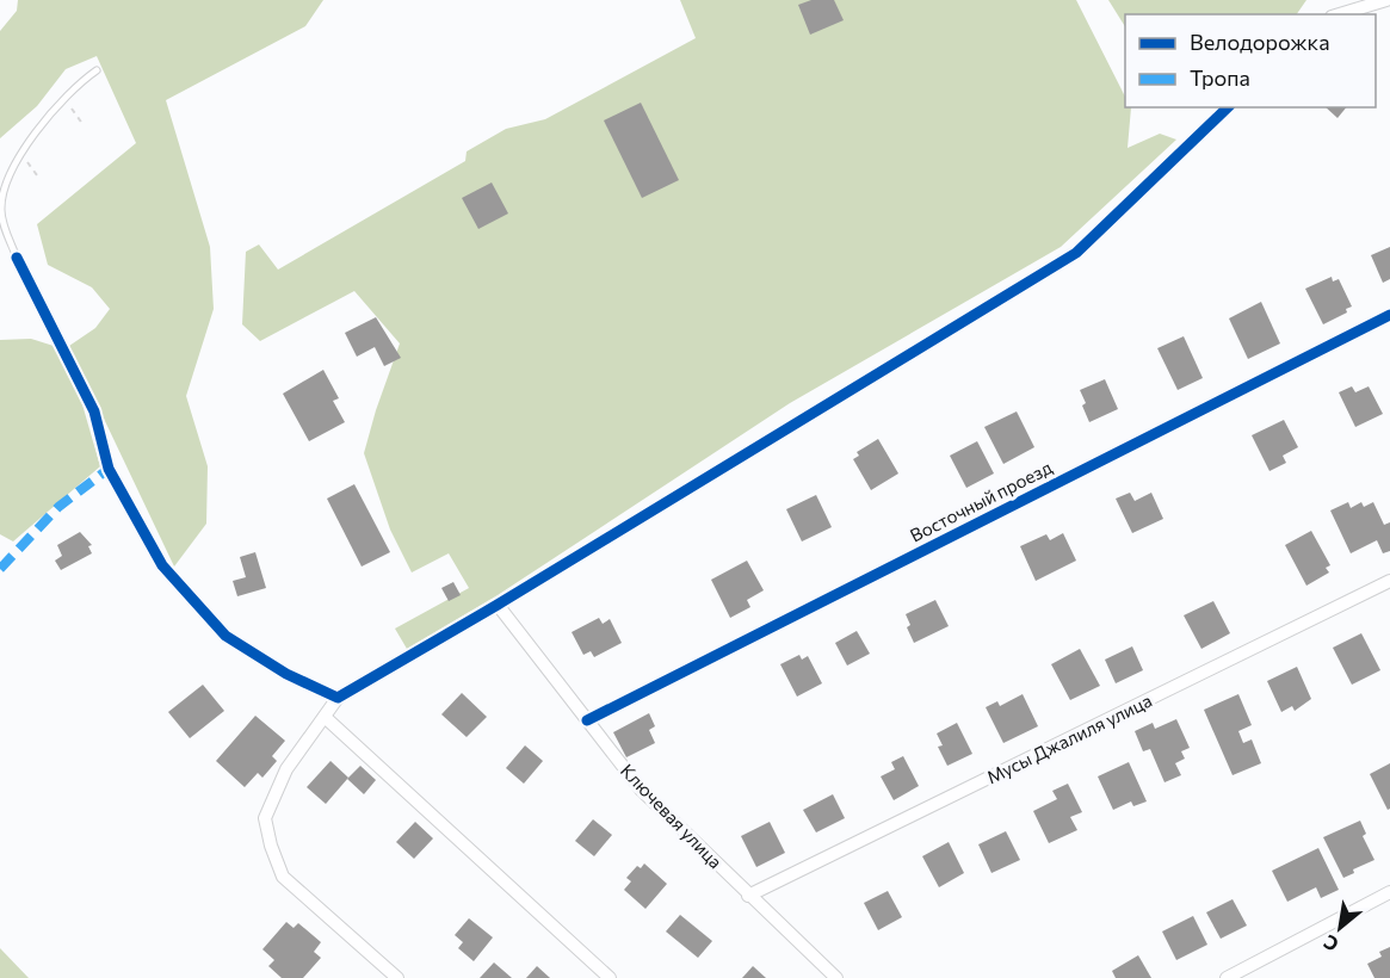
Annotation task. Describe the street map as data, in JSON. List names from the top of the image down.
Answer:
{
  "streets": {
    "street": ["Восточный проезд", "Мусы Джалиля улица", "Ключевая улица"]
  },
  "crossings": [
    ["Восточный проезд", "Ключевая улица"],
    ["Мусы Джалиля улица", "Ключевая улица"]
  ],
  "legend": ["Велодорожка", "Тропа"],
  "north": "bottom left"
}
